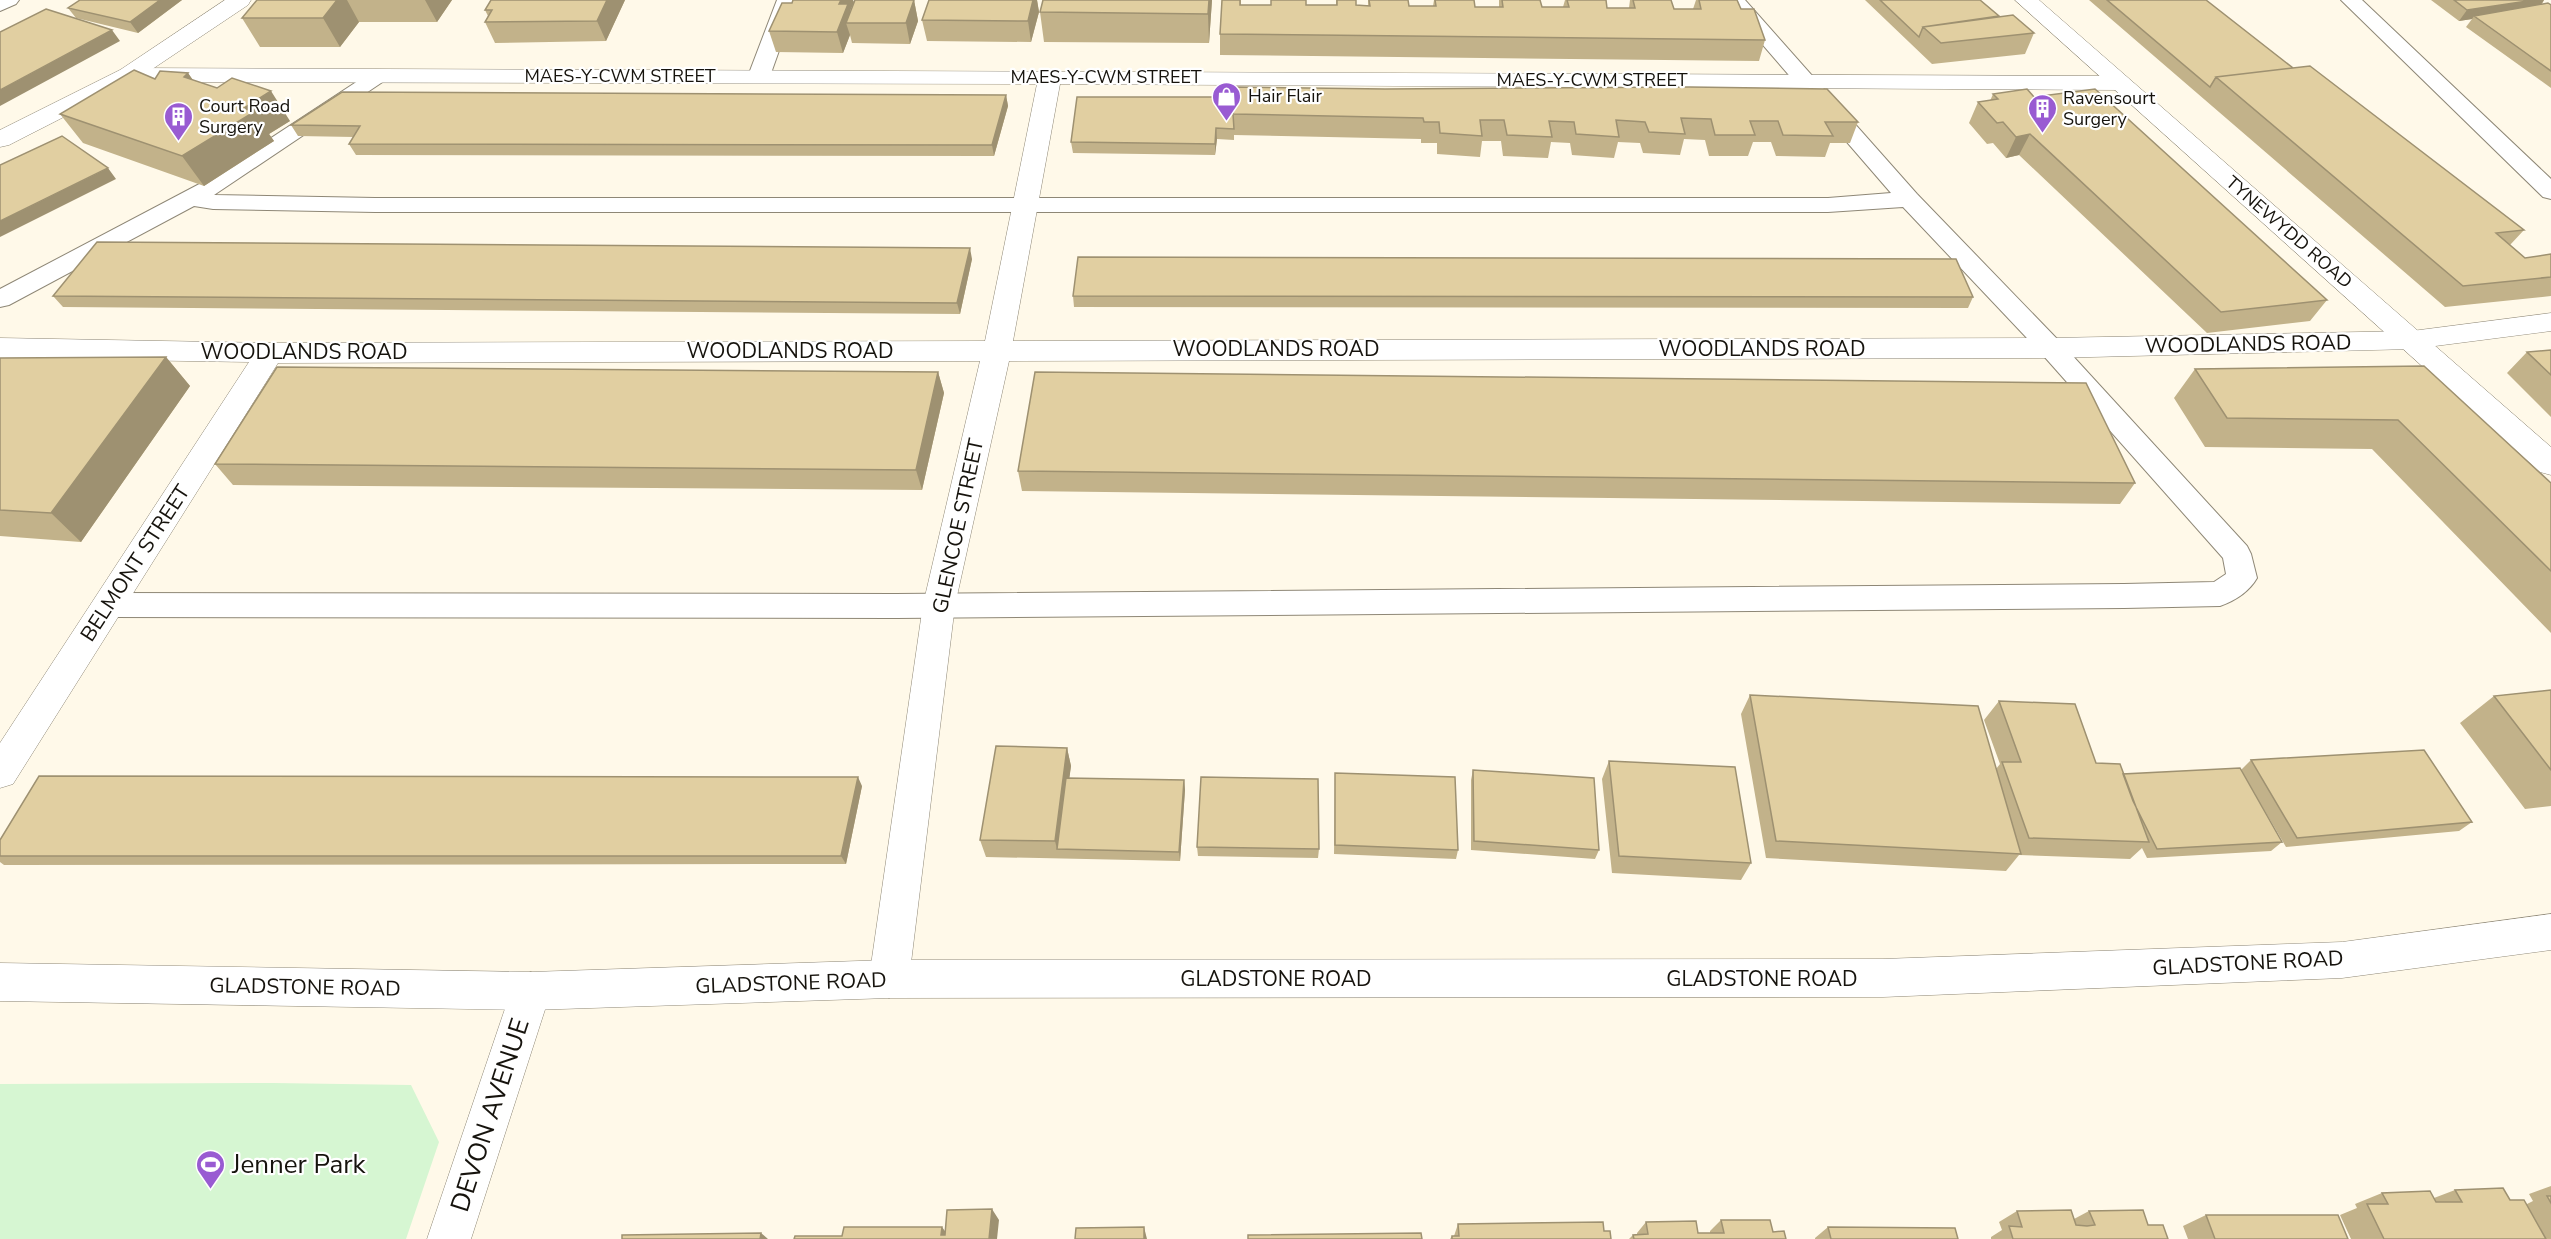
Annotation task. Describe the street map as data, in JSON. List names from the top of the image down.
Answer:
{
  "streets": {
    "street": [
      "MAES-Y-CWM STREET",
      "TYNEWYDD ROAD",
      "WOODLANDS ROAD",
      "GLENCOE STREET",
      "BELMONT STREET",
      "GLADSTONE ROAD",
      "DEVON AVENUE"
    ]
  },
  "crossings": [
    ["MAES-Y-CWM STREET", "TYNEWYDD ROAD"],
    ["MAES-Y-CWM STREET", "GLENCOE STREET"],
    ["TYNEWYDD ROAD", "WOODLANDS ROAD"],
    ["WOODLANDS ROAD", "GLENCOE STREET"],
    ["WOODLANDS ROAD", "BELMONT STREET"],
    ["GLENCOE STREET", "GLADSTONE ROAD"],
    ["GLADSTONE ROAD", "DEVON AVENUE"]
  ],
  "places": {
    "shop": ["Hair Flair"],
    "building": ["Ravensourt Surgery", "Court Road Surgery"],
    "sports": ["Jenner Park"]
  }
}
